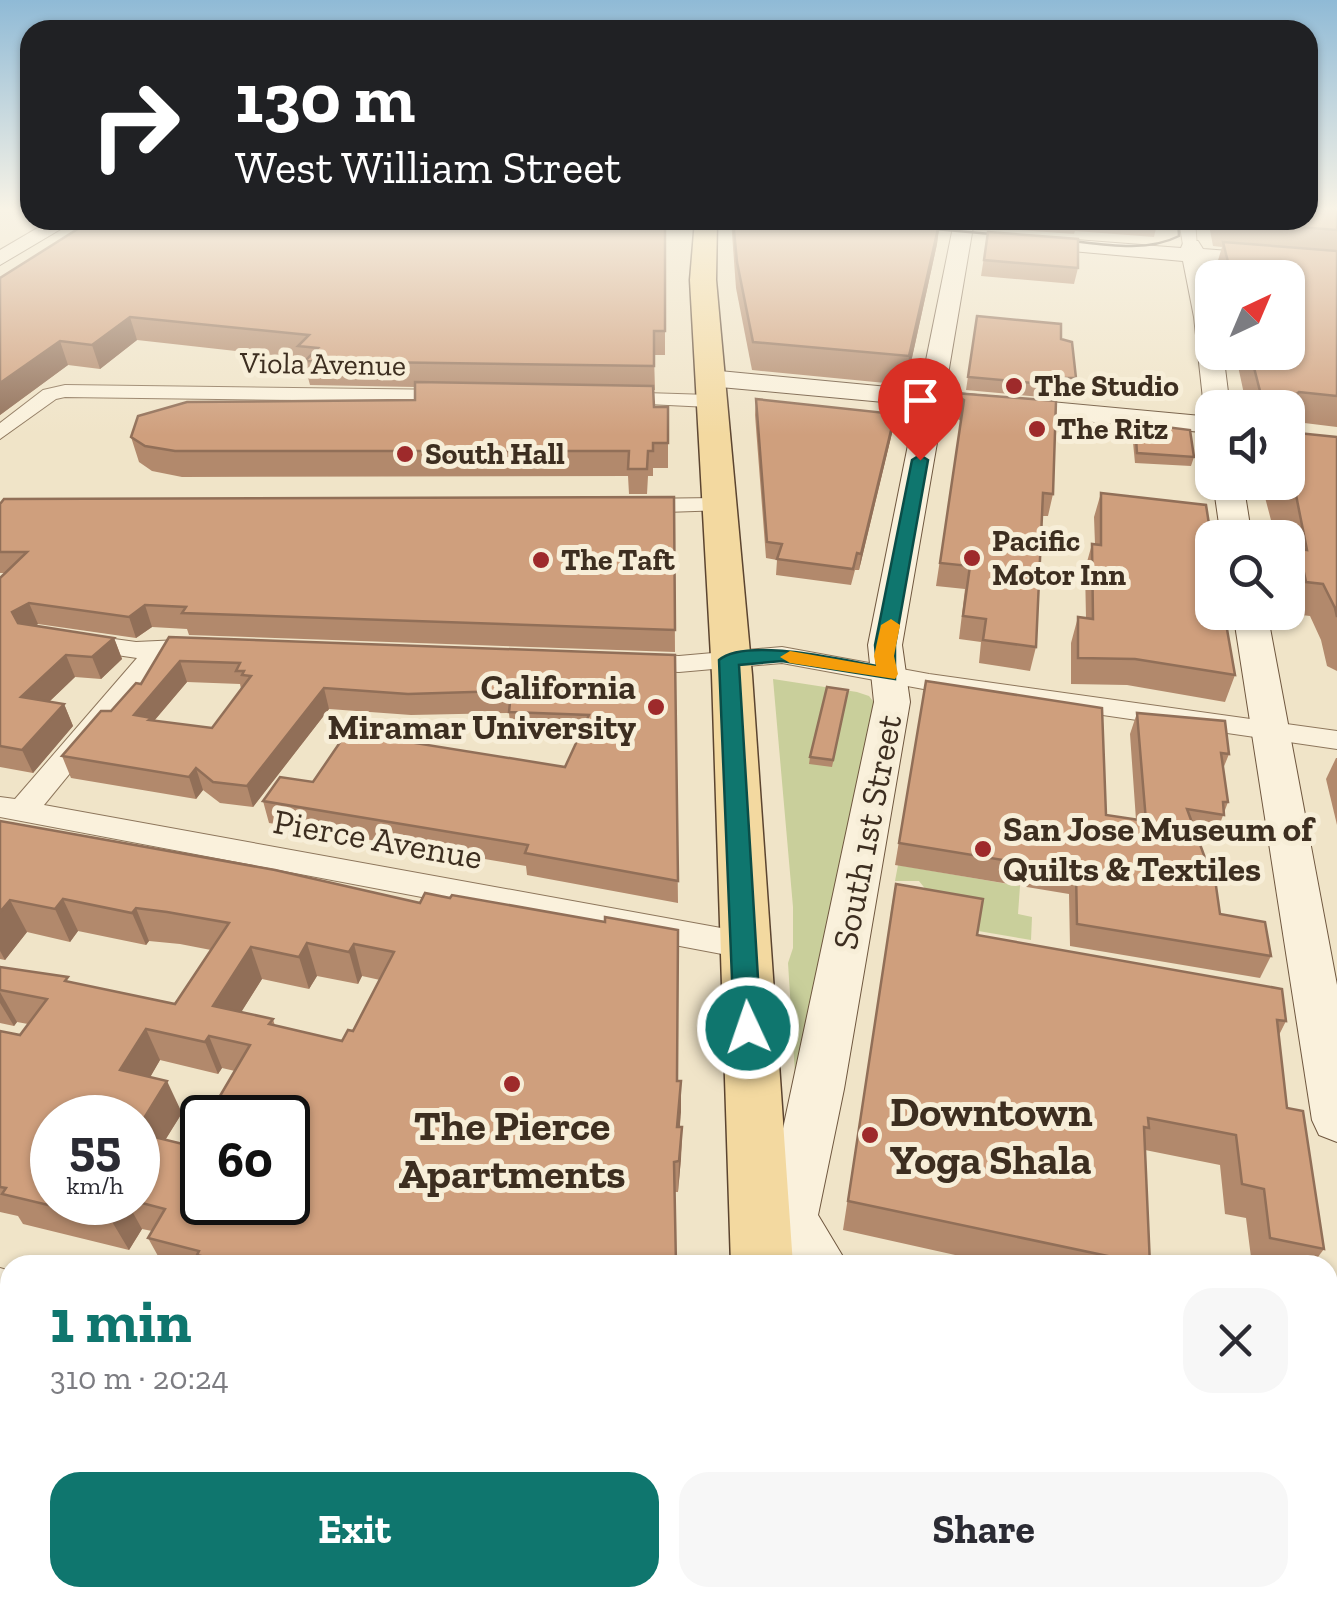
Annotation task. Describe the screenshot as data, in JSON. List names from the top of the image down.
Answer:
{
  "streets": {
    "street": ["Viola Avenue", "South 1st Street", "Pierce Avenue"]
  },
  "places": [
    "The Studio",
    "The Ritz",
    "South Hall",
    "Pacific Motor Inn",
    "The Taft",
    "California Miramar University",
    "San Jose Museum of Quilts & Textiles",
    "The Pierce Apartments",
    "Downtown Yoga Shala"
  ],
  "north": "top right",
  "page": {
    "turn": ["130 m", "West William Street"],
    "speed": "55 km/h",
    "limit": "60",
    "heading": ["1 min", "310 m · 20:24"],
    "buttons": ["Exit", "Share"]
  }
}
